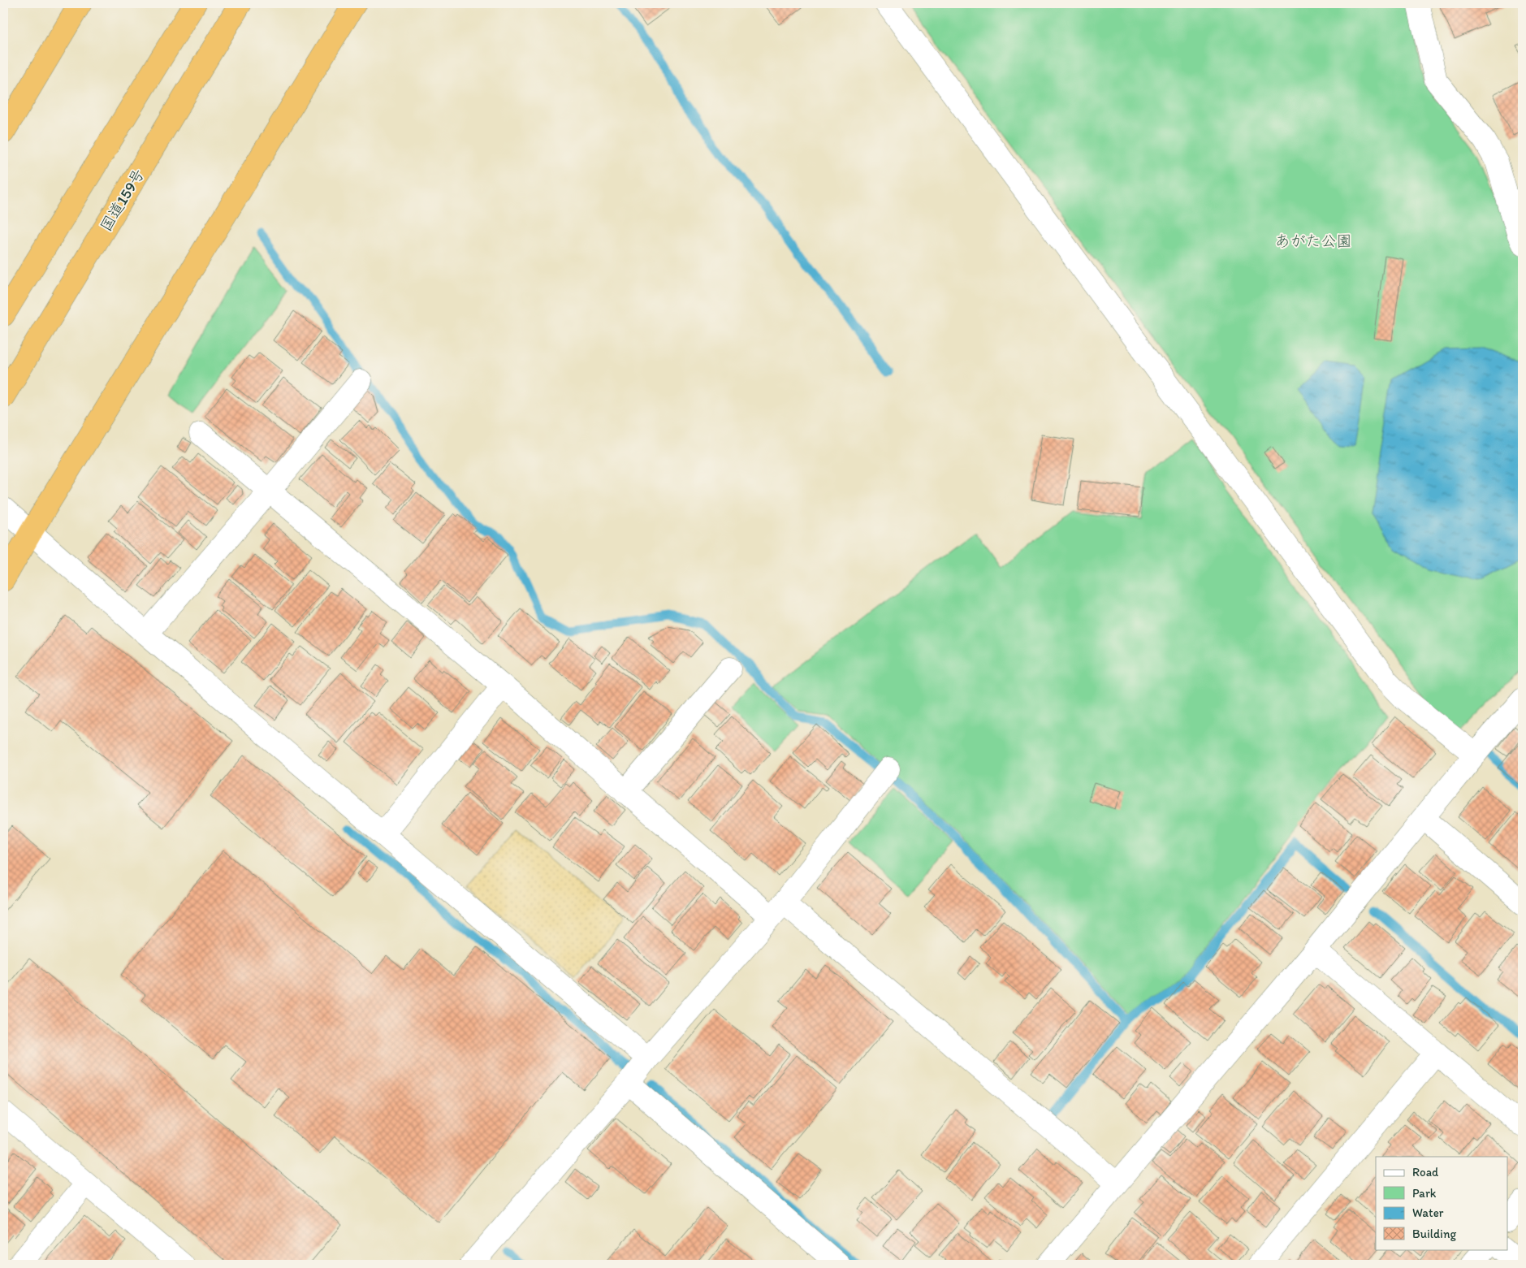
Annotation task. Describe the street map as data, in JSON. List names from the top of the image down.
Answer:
{
  "streets": {
    "highway": ["国道159号"]
  },
  "parks": ["あがた公園"],
  "legend": [
    "Road",
    "Park",
    "Water",
    "Building"
  ]
}
